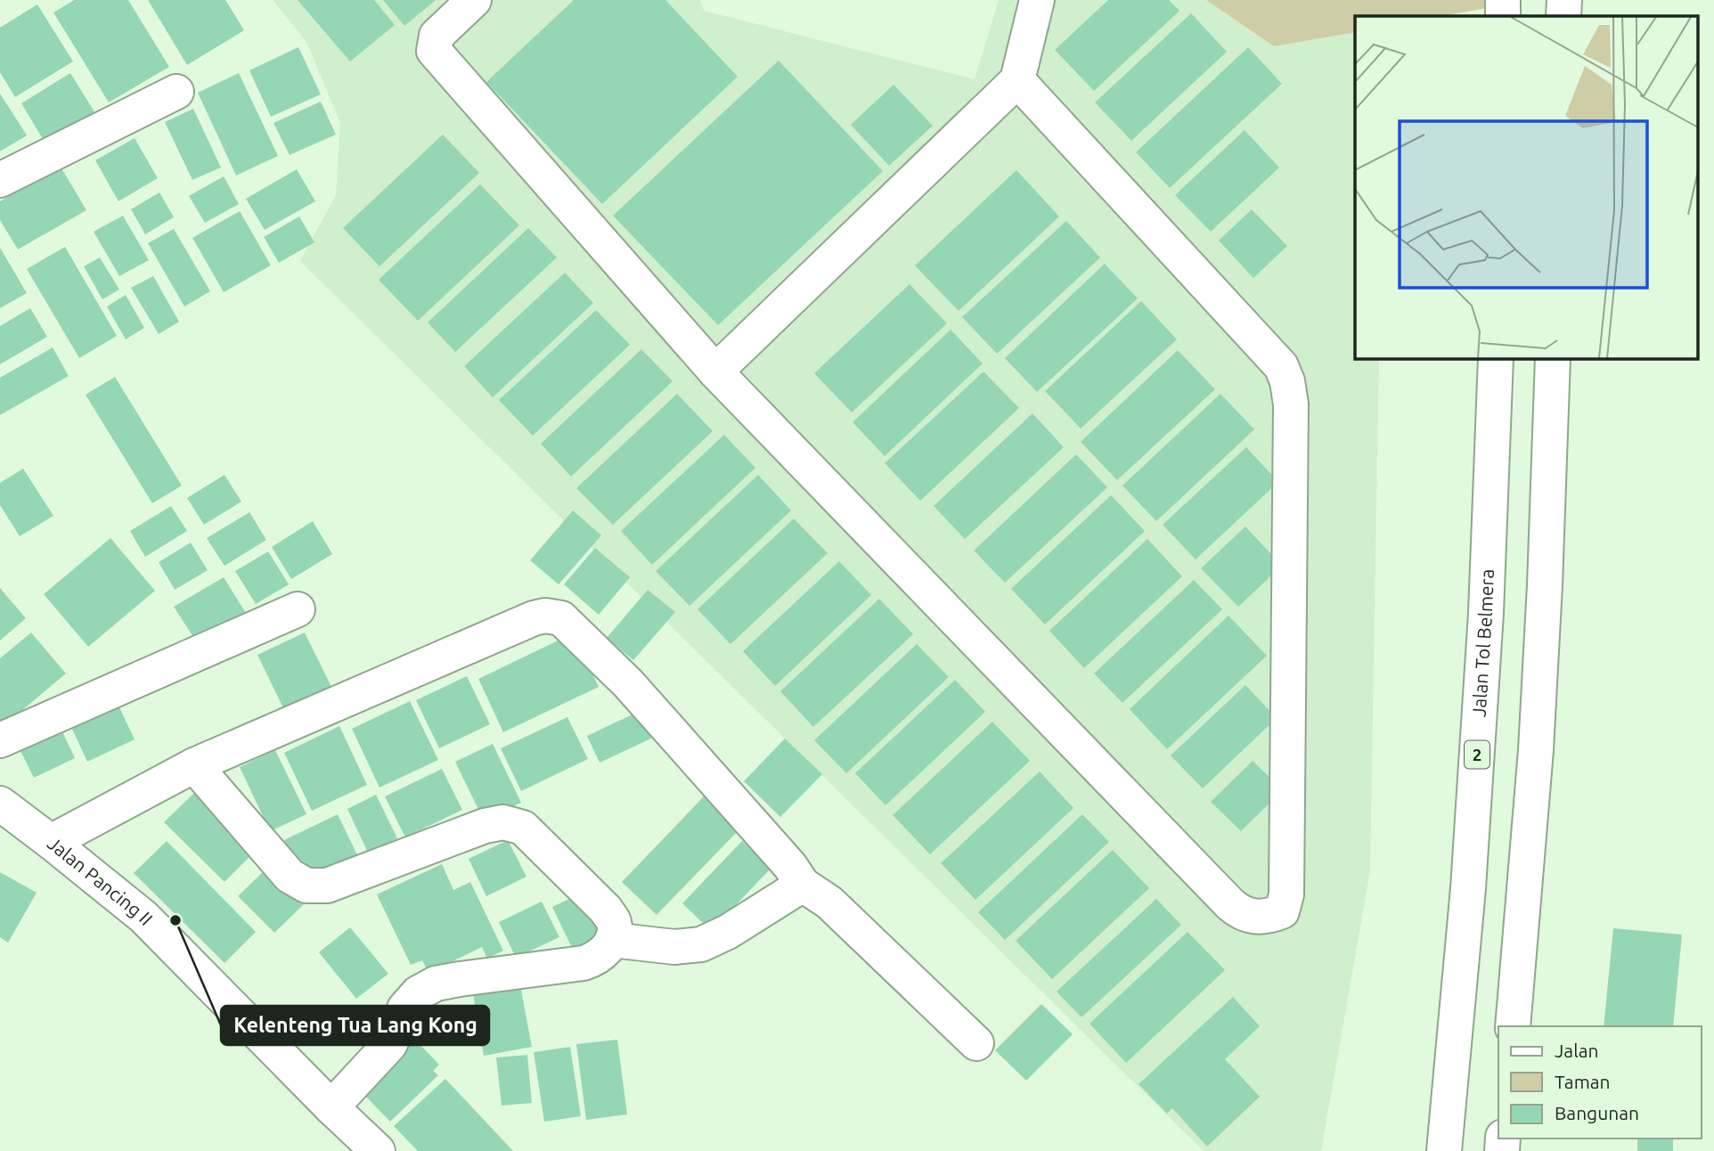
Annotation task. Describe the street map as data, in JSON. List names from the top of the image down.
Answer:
{
  "streets": {
    "main road": ["Jalan Tol Belmera", "2", "Jalan Pancing II"]
  },
  "places": ["Kelenteng Tua Lang Kong"],
  "legend": ["Jalan", "Taman", "Bangunan"]
}
